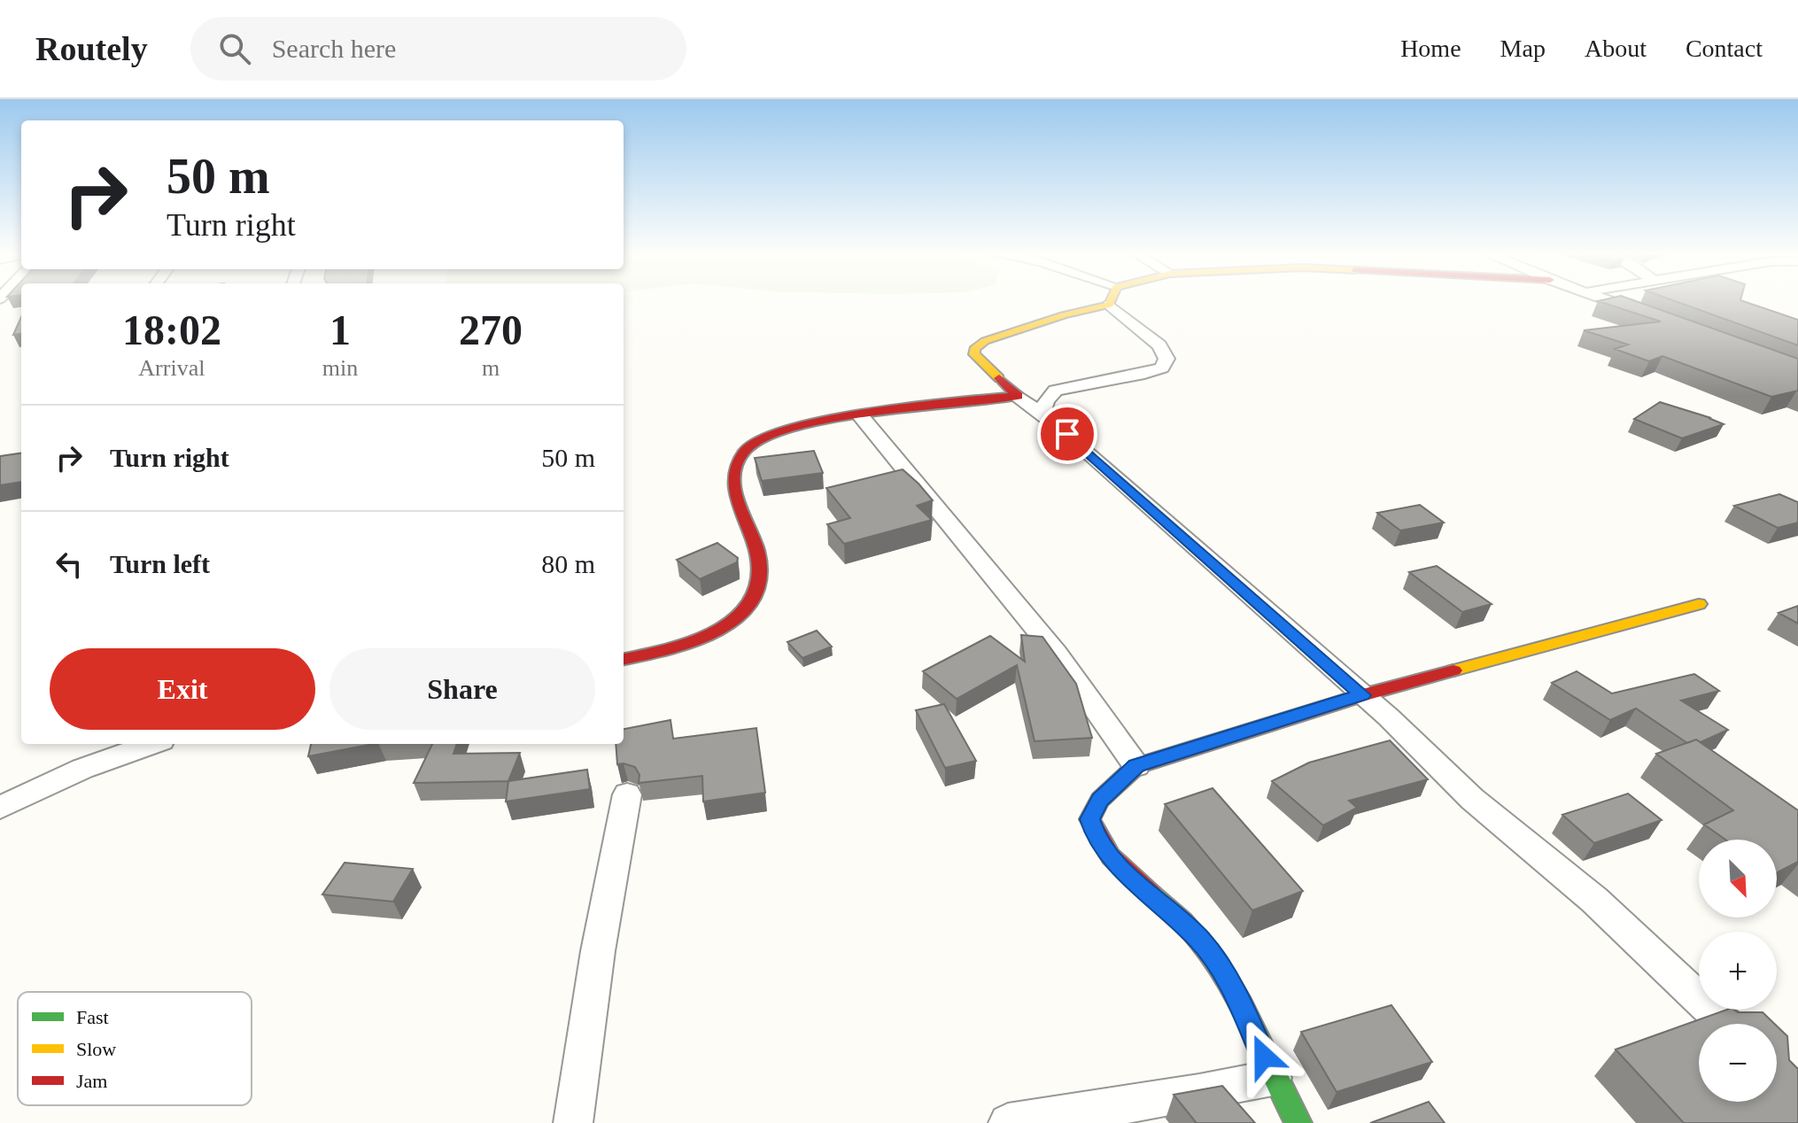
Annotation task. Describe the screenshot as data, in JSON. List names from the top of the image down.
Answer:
{
  "legend": ["Fast", "Slow", "Jam"],
  "north": "bottom right",
  "page": {
    "header": "Routely",
    "search": "Search here",
    "nav": [
      "Home",
      "Map",
      "About",
      "Contact"
    ],
    "turn": ["50 m", "Turn right"],
    "eta": [
      "18:02",
      "Arrival",
      "1",
      "min",
      "270",
      "m"
    ],
    "list": [
      {
        "name": "Turn right",
        "value": "50 m"
      },
      {
        "name": "Turn left",
        "value": "80 m"
      }
    ],
    "buttons": ["Exit", "Share"],
    "map_buttons": ["+", "−"]
  }
}
